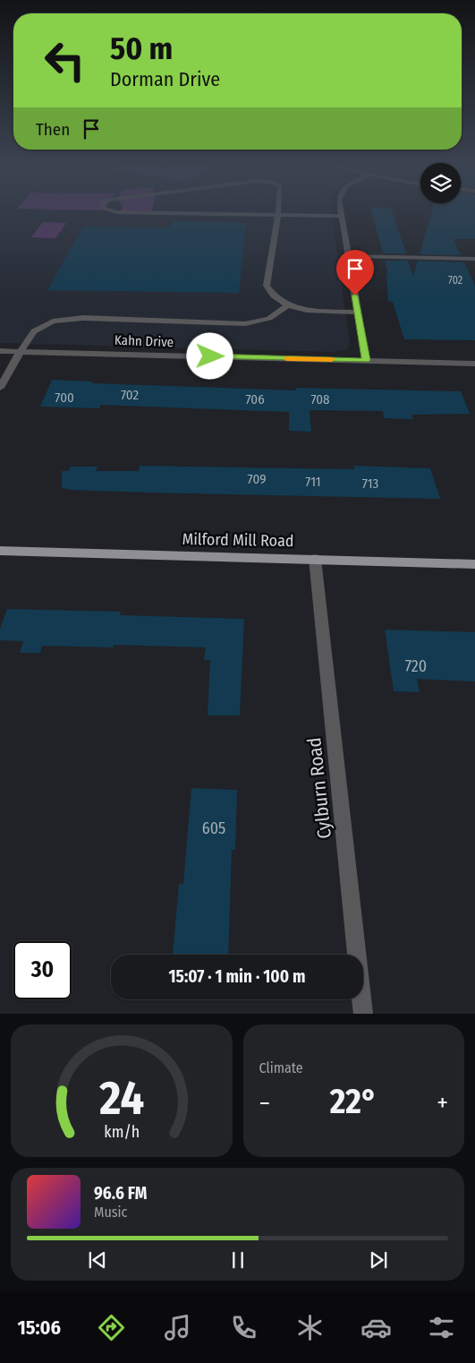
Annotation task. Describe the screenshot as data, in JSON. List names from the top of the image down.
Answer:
{
  "streets": {
    "main road": ["Milford Mill Road"],
    "street": ["Kahn Drive", "Cylburn Road"]
  },
  "crossings": [
    ["Milford Mill Road", "Cylburn Road"]
  ],
  "house_numbers": [
    "702",
    "702",
    "700",
    "706",
    "708",
    "709",
    "711",
    "713",
    "720",
    "605"
  ],
  "page": {
    "turn": ["50 m", "Dorman Drive"],
    "then": "Then",
    "limit": "30",
    "trip": "15:07 · 1 min · 100 m",
    "tile": "Climate",
    "heat": ["−", "22°", "+"],
    "song": ["96.6 FM", "Music"],
    "tabs": "15:06",
    "gauge": ["24", "km/h"]
  }
}
